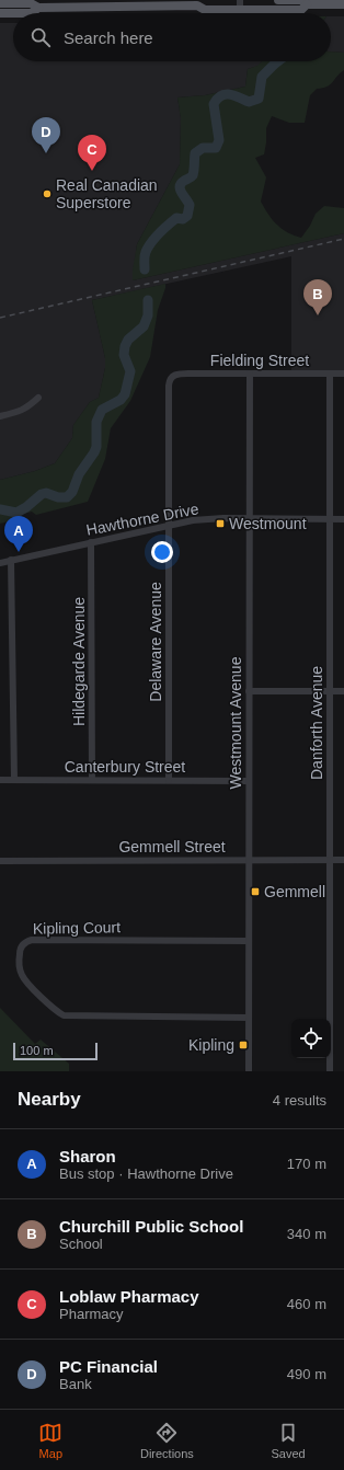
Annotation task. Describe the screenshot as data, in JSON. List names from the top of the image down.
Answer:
{
  "streets": {
    "street": [
      "Fielding Street",
      "Hawthorne Drive",
      "Delaware Avenue",
      "Hildegarde Avenue",
      "Westmount Avenue",
      "Danforth Avenue",
      "Canterbury Street",
      "Gemmell Street",
      "Kipling Court"
    ]
  },
  "crossings": [
    ["Fielding Street", "Delaware Avenue"],
    ["Fielding Street", "Westmount Avenue"],
    ["Fielding Street", "Danforth Avenue"],
    ["Hawthorne Drive", "Delaware Avenue"],
    ["Hawthorne Drive", "Hildegarde Avenue"],
    ["Hawthorne Drive", "Westmount Avenue"],
    ["Hawthorne Drive", "Danforth Avenue"],
    ["Delaware Avenue", "Canterbury Street"],
    ["Hildegarde Avenue", "Canterbury Street"],
    ["Westmount Avenue", "Canterbury Street"],
    ["Westmount Avenue", "Gemmell Street"],
    ["Westmount Avenue", "Kipling Court"],
    ["Danforth Avenue", "Gemmell Street"]
  ],
  "places": {
    "other": ["Real Canadian Superstore"],
    "transit": ["Westmount", "Gemmell", "Kipling"]
  },
  "scale_bar": "100 m",
  "page": {
    "search": "Search here",
    "pins": [
      "D",
      "C",
      "B",
      "A"
    ],
    "scale": "100 m",
    "heading": ["Nearby", "4 results"],
    "list": [
      {
        "mark": "A",
        "name": "Sharon",
        "note": "Bus stop · Hawthorne Drive",
        "value": "170 m"
      },
      {
        "mark": "B",
        "name": "Churchill Public School",
        "note": "School",
        "value": "340 m"
      },
      {
        "mark": "C",
        "name": "Loblaw Pharmacy",
        "note": "Pharmacy",
        "value": "460 m"
      },
      {
        "mark": "D",
        "name": "PC Financial",
        "note": "Bank",
        "value": "490 m"
      }
    ],
    "nav": ["Map", "Directions", "Saved"]
  }
}
